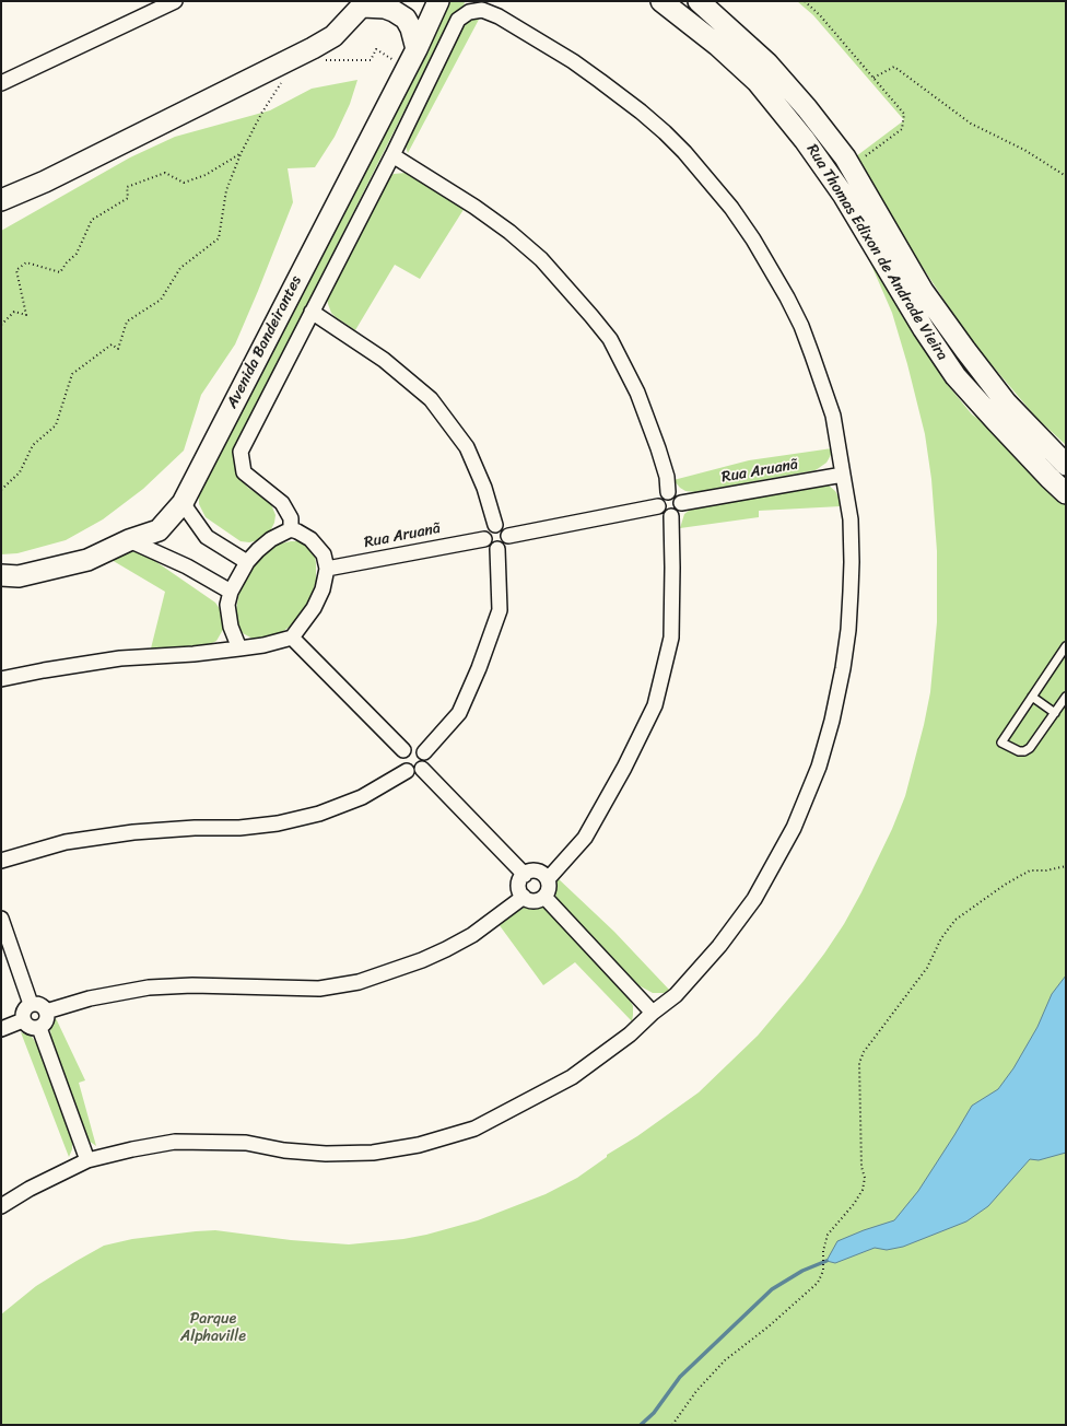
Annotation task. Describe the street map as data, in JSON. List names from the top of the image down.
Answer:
{
  "streets": {
    "street": ["Rua Thomas Edixon de Andrade Vieira", "Avenida Bandeirantes", "Rua Aruanã"]
  },
  "parks": ["Parque Alphaville"]
}
